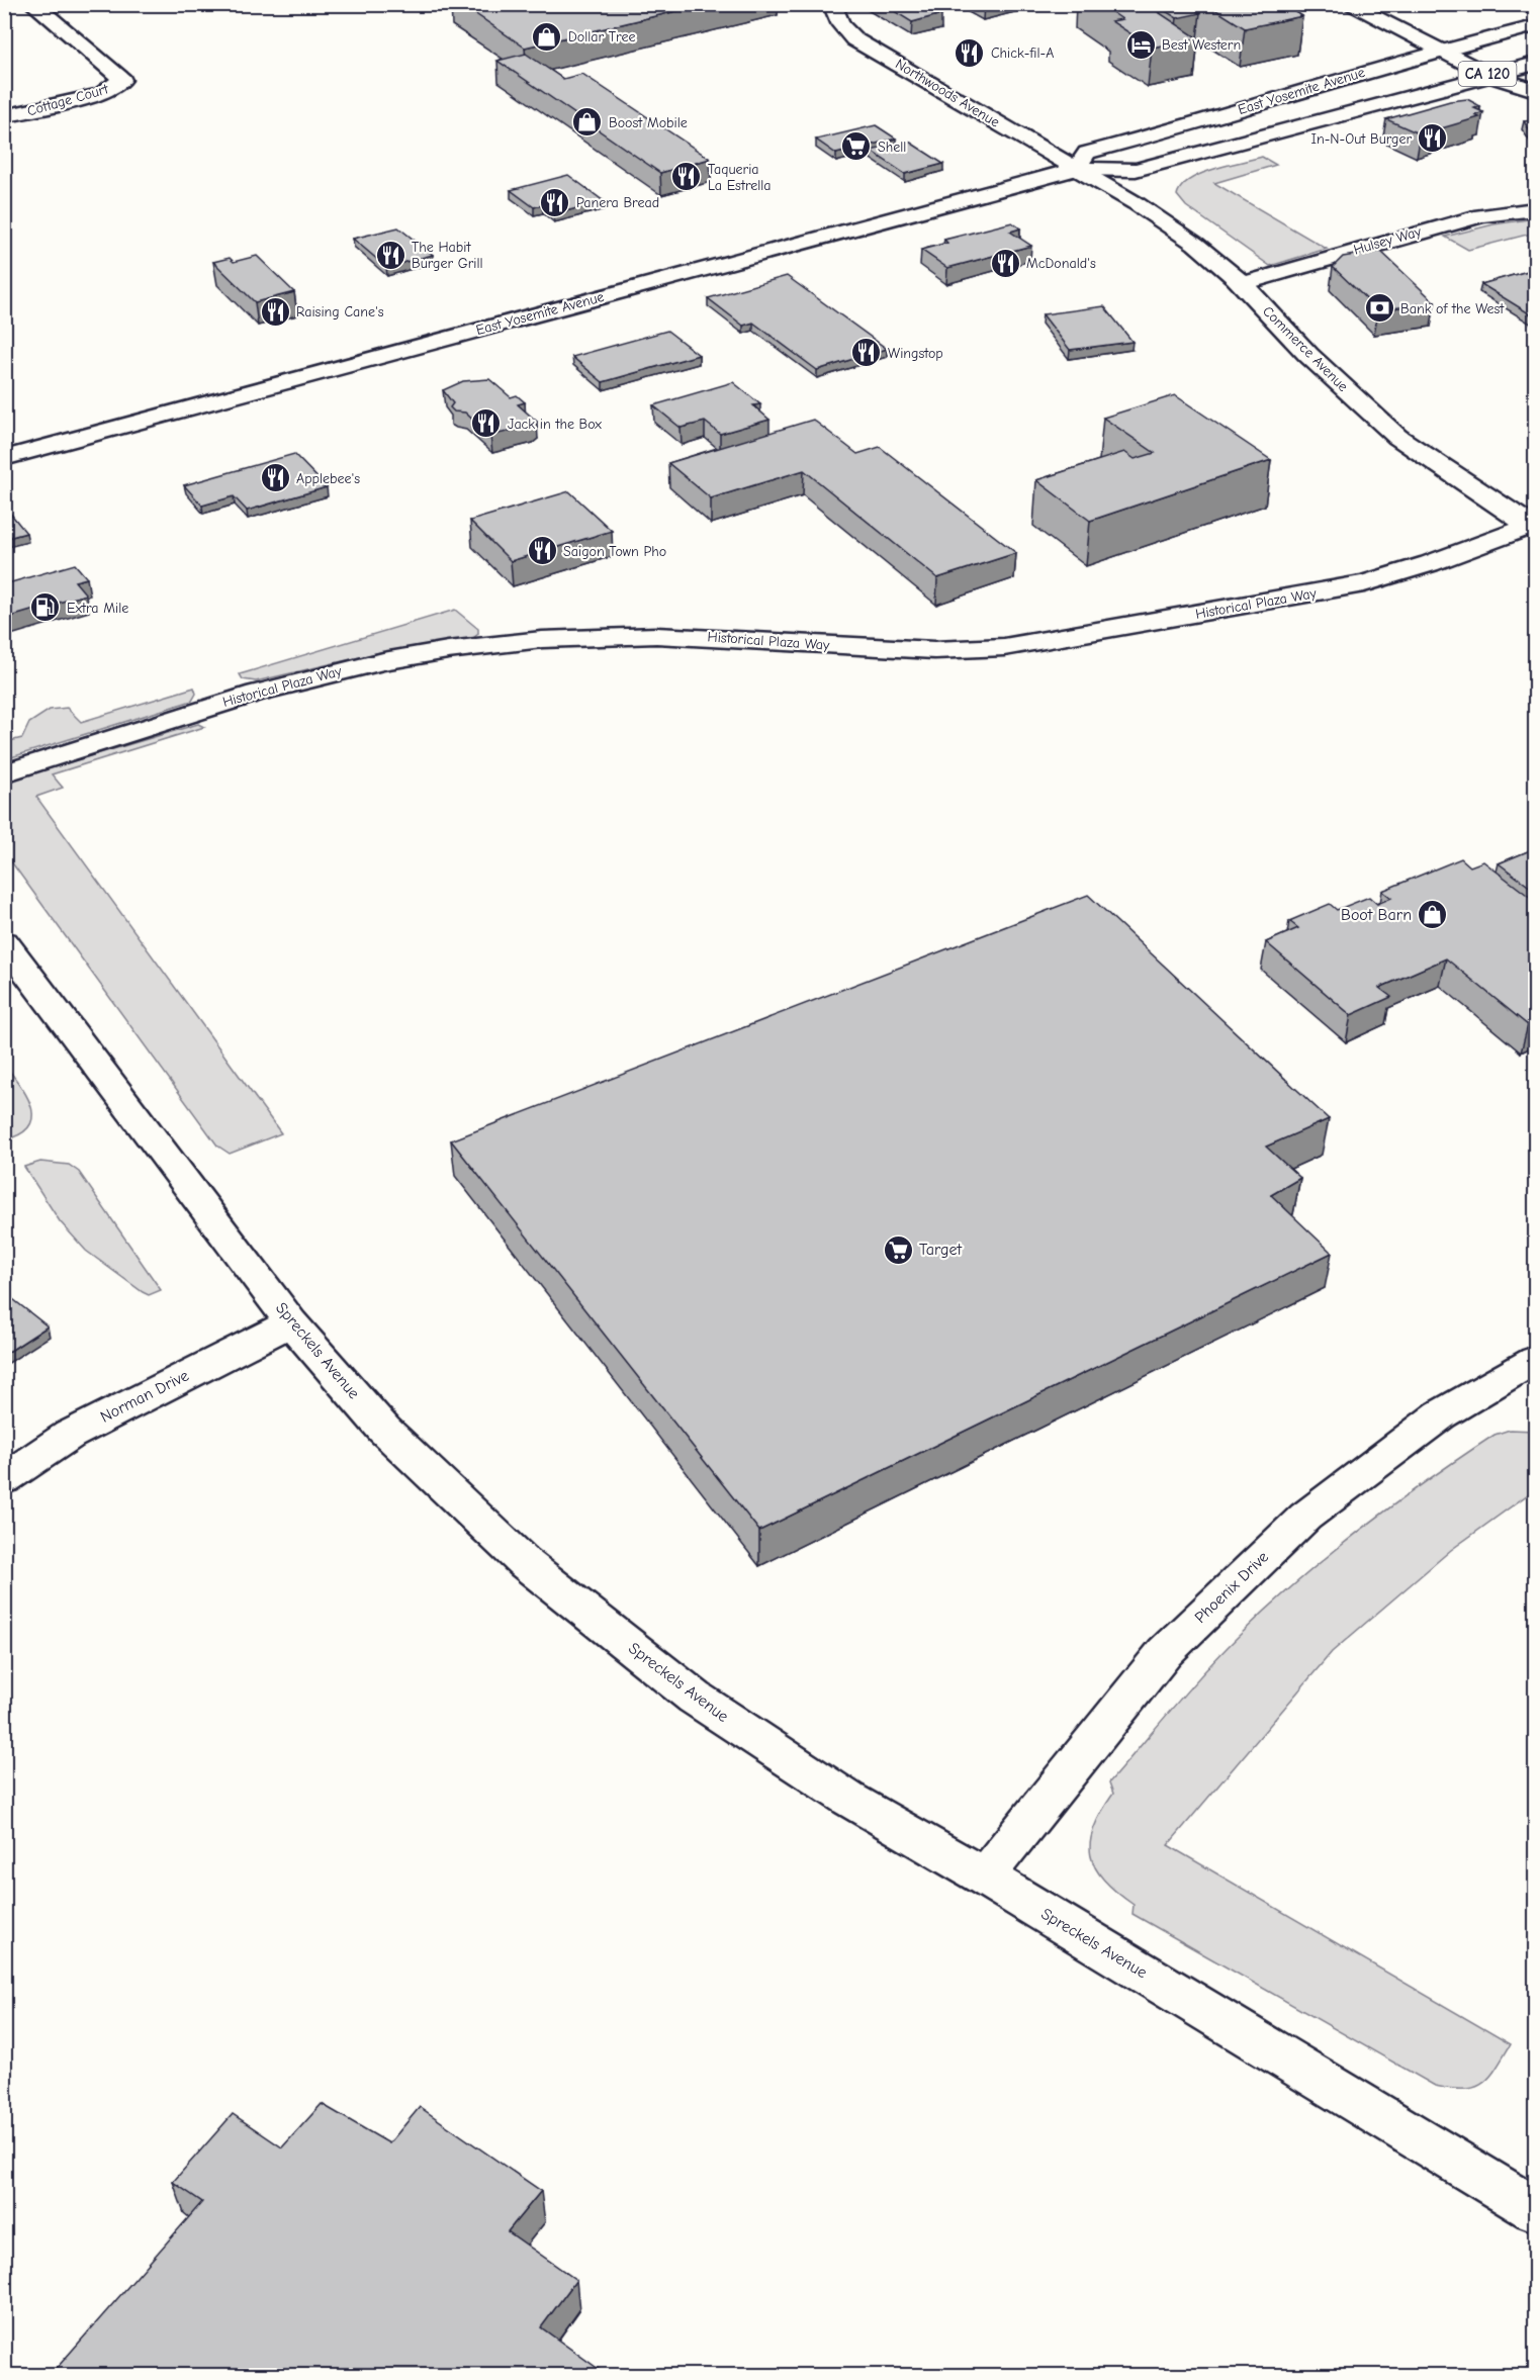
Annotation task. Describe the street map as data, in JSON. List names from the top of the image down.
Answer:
{
  "streets": {
    "main road": [
      "CA 120",
      "East Yosemite Avenue",
      "Northwoods Avenue",
      "Cottage Court",
      "Hulsey Way",
      "Commerce Avenue",
      "Historical Plaza Way",
      "Spreckels Avenue",
      "Norman Drive",
      "Phoenix Drive"
    ]
  },
  "crossings": [
    ["CA 120", "East Yosemite Avenue"],
    ["East Yosemite Avenue", "Northwoods Avenue"],
    ["East Yosemite Avenue", "Commerce Avenue"],
    ["Northwoods Avenue", "Commerce Avenue"],
    ["Hulsey Way", "Commerce Avenue"],
    ["Commerce Avenue", "Historical Plaza Way"],
    ["Spreckels Avenue", "Norman Drive"],
    ["Spreckels Avenue", "Phoenix Drive"]
  ],
  "places": {
    "shop": ["Dollar Tree", "Boost Mobile", "Boot Barn"],
    "hotel": ["Best Western"],
    "restaurant": [
      "Chick-fil-A",
      "In-N-Out Burger",
      "Taqueria La Estrella",
      "Panera Bread",
      "The Habit Burger Grill",
      "McDonald's",
      "Raising Cane's",
      "Wingstop",
      "Jack in the Box",
      "Applebee's",
      "Saigon Town Pho"
    ],
    "supermarket": ["Shell", "Target"],
    "bank": ["Bank of the West"],
    "fuel station": ["Extra Mile"]
  }
}
